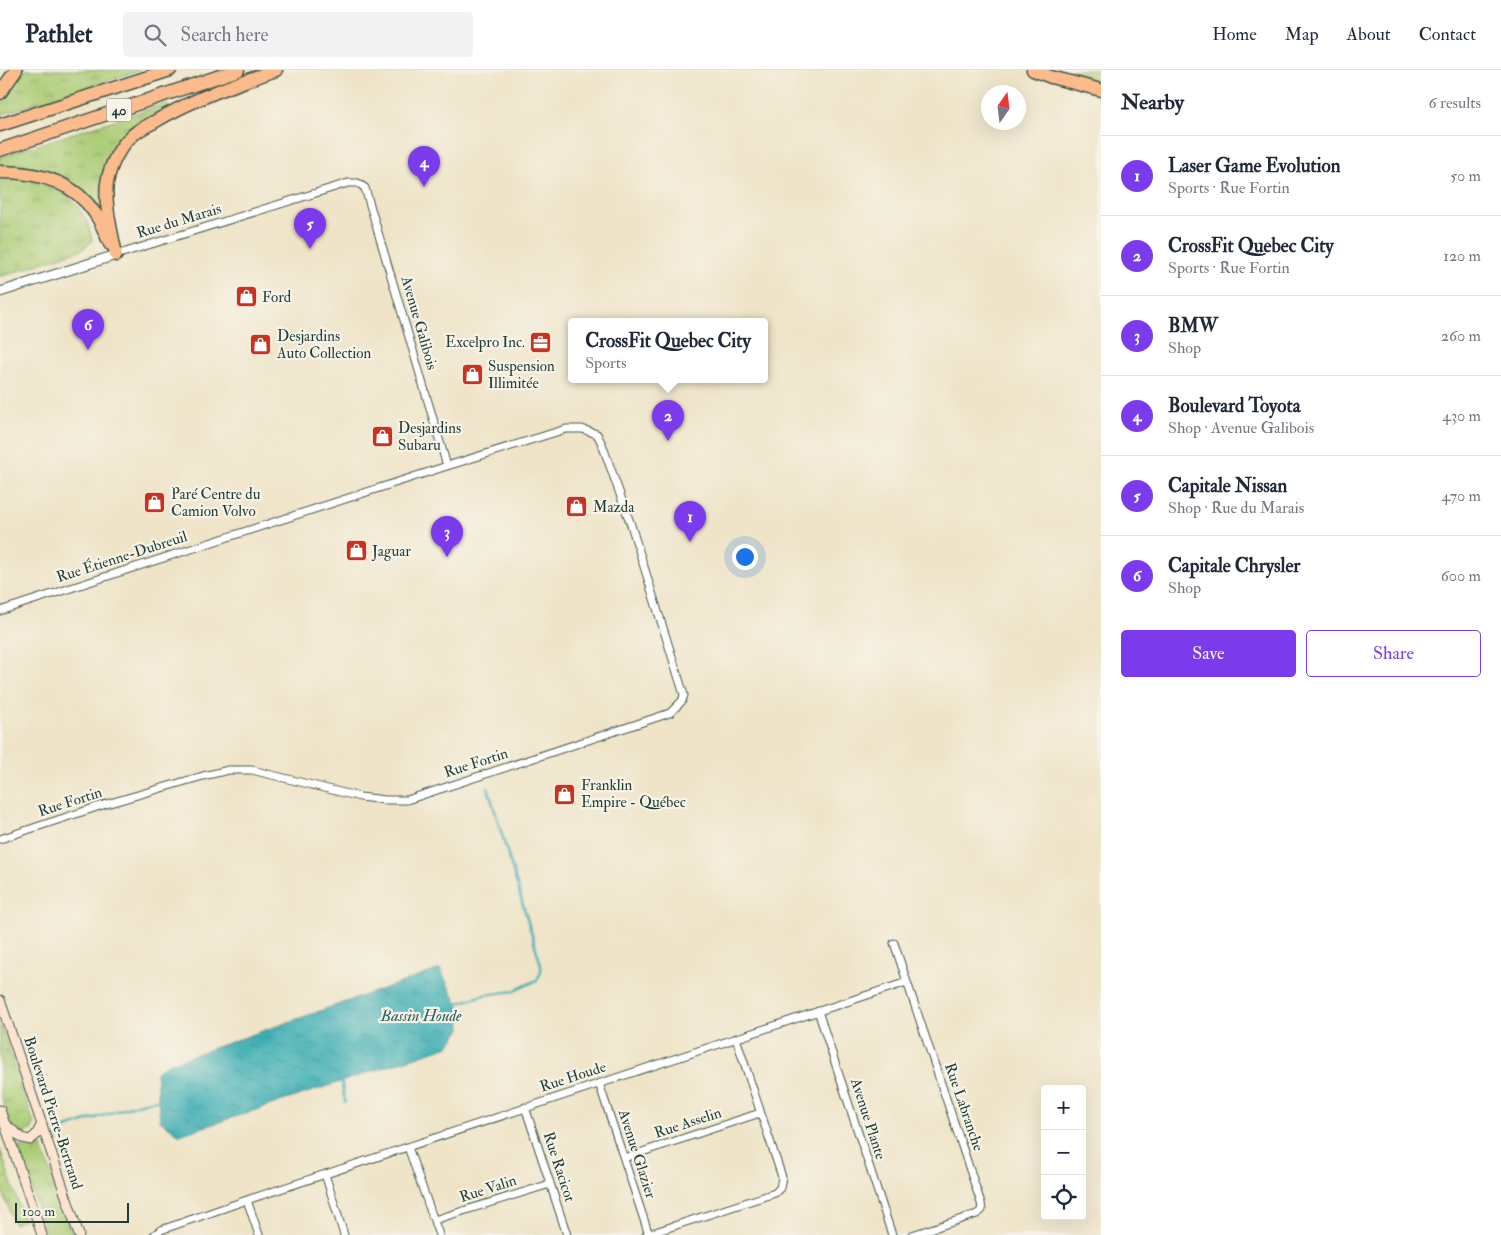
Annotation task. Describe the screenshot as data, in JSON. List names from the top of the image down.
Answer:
{
  "streets": {
    "highway": ["40"],
    "main road": ["Boulevard Pierre-Bertrand"],
    "street": [
      "Rue du Marais",
      "Avenue Galibois",
      "Rue Étienne-Dubreuil",
      "Rue Fortin",
      "Rue Houde",
      "Rue Labranche",
      "Avenue Plante",
      "Rue Asselin",
      "Avenue Glazier",
      "Rue Racicot",
      "Rue Valin"
    ]
  },
  "crossings": [
    ["Rue du Marais", "Avenue Galibois"],
    ["Avenue Galibois", "Rue Étienne-Dubreuil"],
    ["Rue Étienne-Dubreuil", "Rue Fortin"],
    ["Rue Houde", "Rue Labranche"],
    ["Rue Houde", "Avenue Plante"],
    ["Rue Houde", "Avenue Glazier"],
    ["Rue Houde", "Rue Racicot"],
    ["Rue Asselin", "Avenue Glazier"],
    ["Rue Racicot", "Rue Valin"]
  ],
  "water": ["Bassin Houde"],
  "places": {
    "shop": [
      "Ford",
      "Desjardins Auto Collection",
      "Suspension Illimitée",
      "Desjardins Subaru",
      "Paré Centre du Camion Volvo",
      "Mazda",
      "Jaguar",
      "Franklin Empire - Québec"
    ],
    "office": ["Excelpro Inc."]
  },
  "scale_bar": "100 m",
  "north": "top",
  "page": {
    "header": "Pathlet",
    "search": "Search here",
    "nav": [
      "Home",
      "Map",
      "About",
      "Contact"
    ],
    "heading": ["Nearby", "6 results"],
    "list": [
      {
        "mark": "1",
        "name": "Laser Game Evolution",
        "note": "Sports · Rue Fortin",
        "value": "50 m"
      },
      {
        "mark": "2",
        "name": "CrossFit Quebec City",
        "note": "Sports · Rue Fortin",
        "value": "120 m"
      },
      {
        "mark": "3",
        "name": "BMW",
        "note": "Shop",
        "value": "260 m"
      },
      {
        "mark": "4",
        "name": "Boulevard Toyota",
        "note": "Shop · Avenue Galibois",
        "value": "430 m"
      },
      {
        "mark": "5",
        "name": "Capitale Nissan",
        "note": "Shop · Rue du Marais",
        "value": "470 m"
      },
      {
        "mark": "6",
        "name": "Capitale Chrysler",
        "note": "Shop",
        "value": "600 m"
      }
    ],
    "pins": [
      "4",
      "5",
      "6",
      "2",
      "1",
      "3"
    ],
    "popup": ["CrossFit Quebec City", "Sports"],
    "buttons": ["Save", "Share"],
    "map_buttons": ["+", "−"],
    "scale": "100 m"
  }
}
